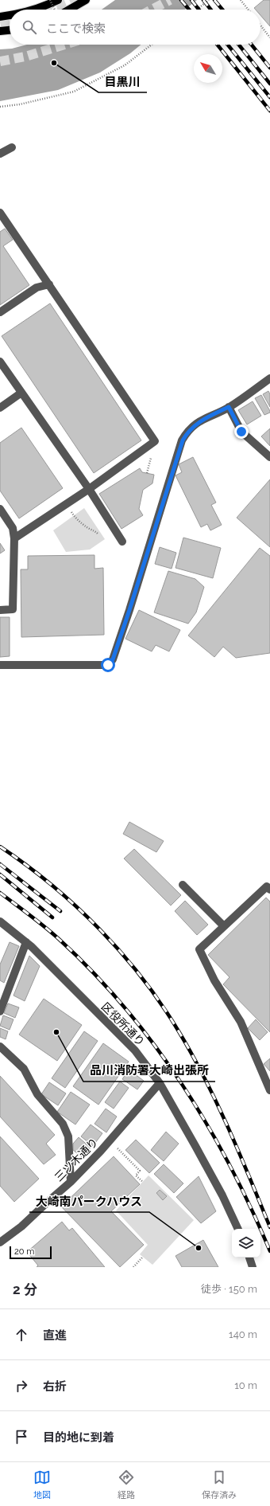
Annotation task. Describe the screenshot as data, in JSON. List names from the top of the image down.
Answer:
{
  "streets": {
    "street": ["区役所通り", "三ツ木通り"]
  },
  "crossings": [
    ["区役所通り", "三ツ木通り"]
  ],
  "places": ["目黒川", "品川消防署大崎出張所", "大崎南パークハウス"],
  "scale_bar": "20 m",
  "north": "top left",
  "page": {
    "search": "ここで検索",
    "scale": "20 m",
    "heading": ["2 分", "徒歩 · 150 m"],
    "list": [
      ["直進", "140 m"],
      ["右折", "10 m"],
      "目的地に到着"
    ],
    "nav": ["地図", "経路", "保存済み"]
  }
}
